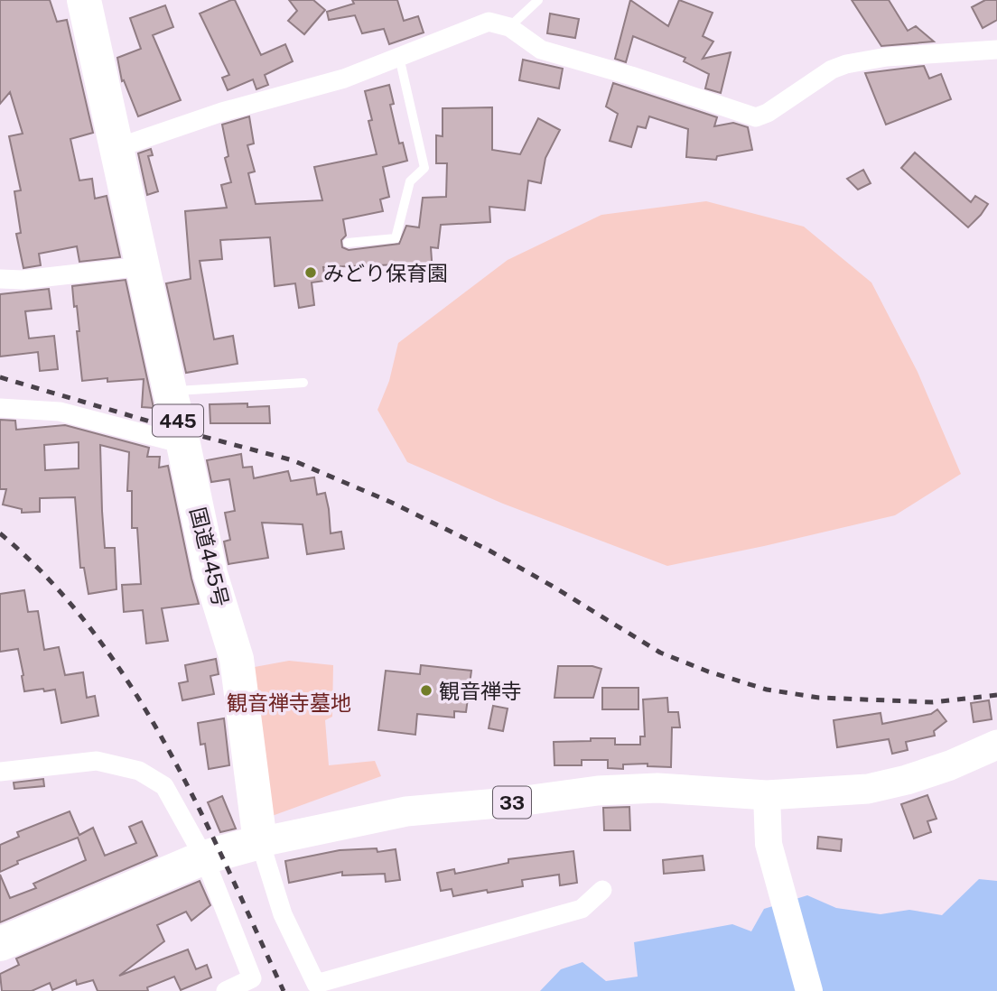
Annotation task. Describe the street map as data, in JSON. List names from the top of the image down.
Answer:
{
  "streets": {
    "highway": ["445", "国道445号"],
    "main road": ["33"]
  },
  "crossings": [
    ["国道445号", "33"]
  ],
  "parks": ["観音禅寺墓地"],
  "places": ["みどり保育園", "観音禅寺"]
}
